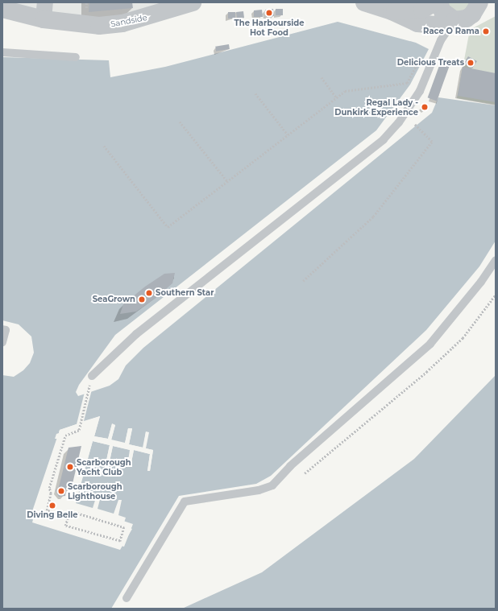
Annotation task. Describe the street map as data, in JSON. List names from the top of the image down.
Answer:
{
  "streets": {
    "street": ["Sandside"]
  },
  "places": [
    "The Harbourside Hot Food",
    "Race O Rama",
    "Delicious Treats",
    "Regal Lady - Dunkirk Experience",
    "Southern Star",
    "SeaGrown",
    "Scarborough Yacht Club",
    "Scarborough Lighthouse",
    "Diving Belle"
  ]
}
